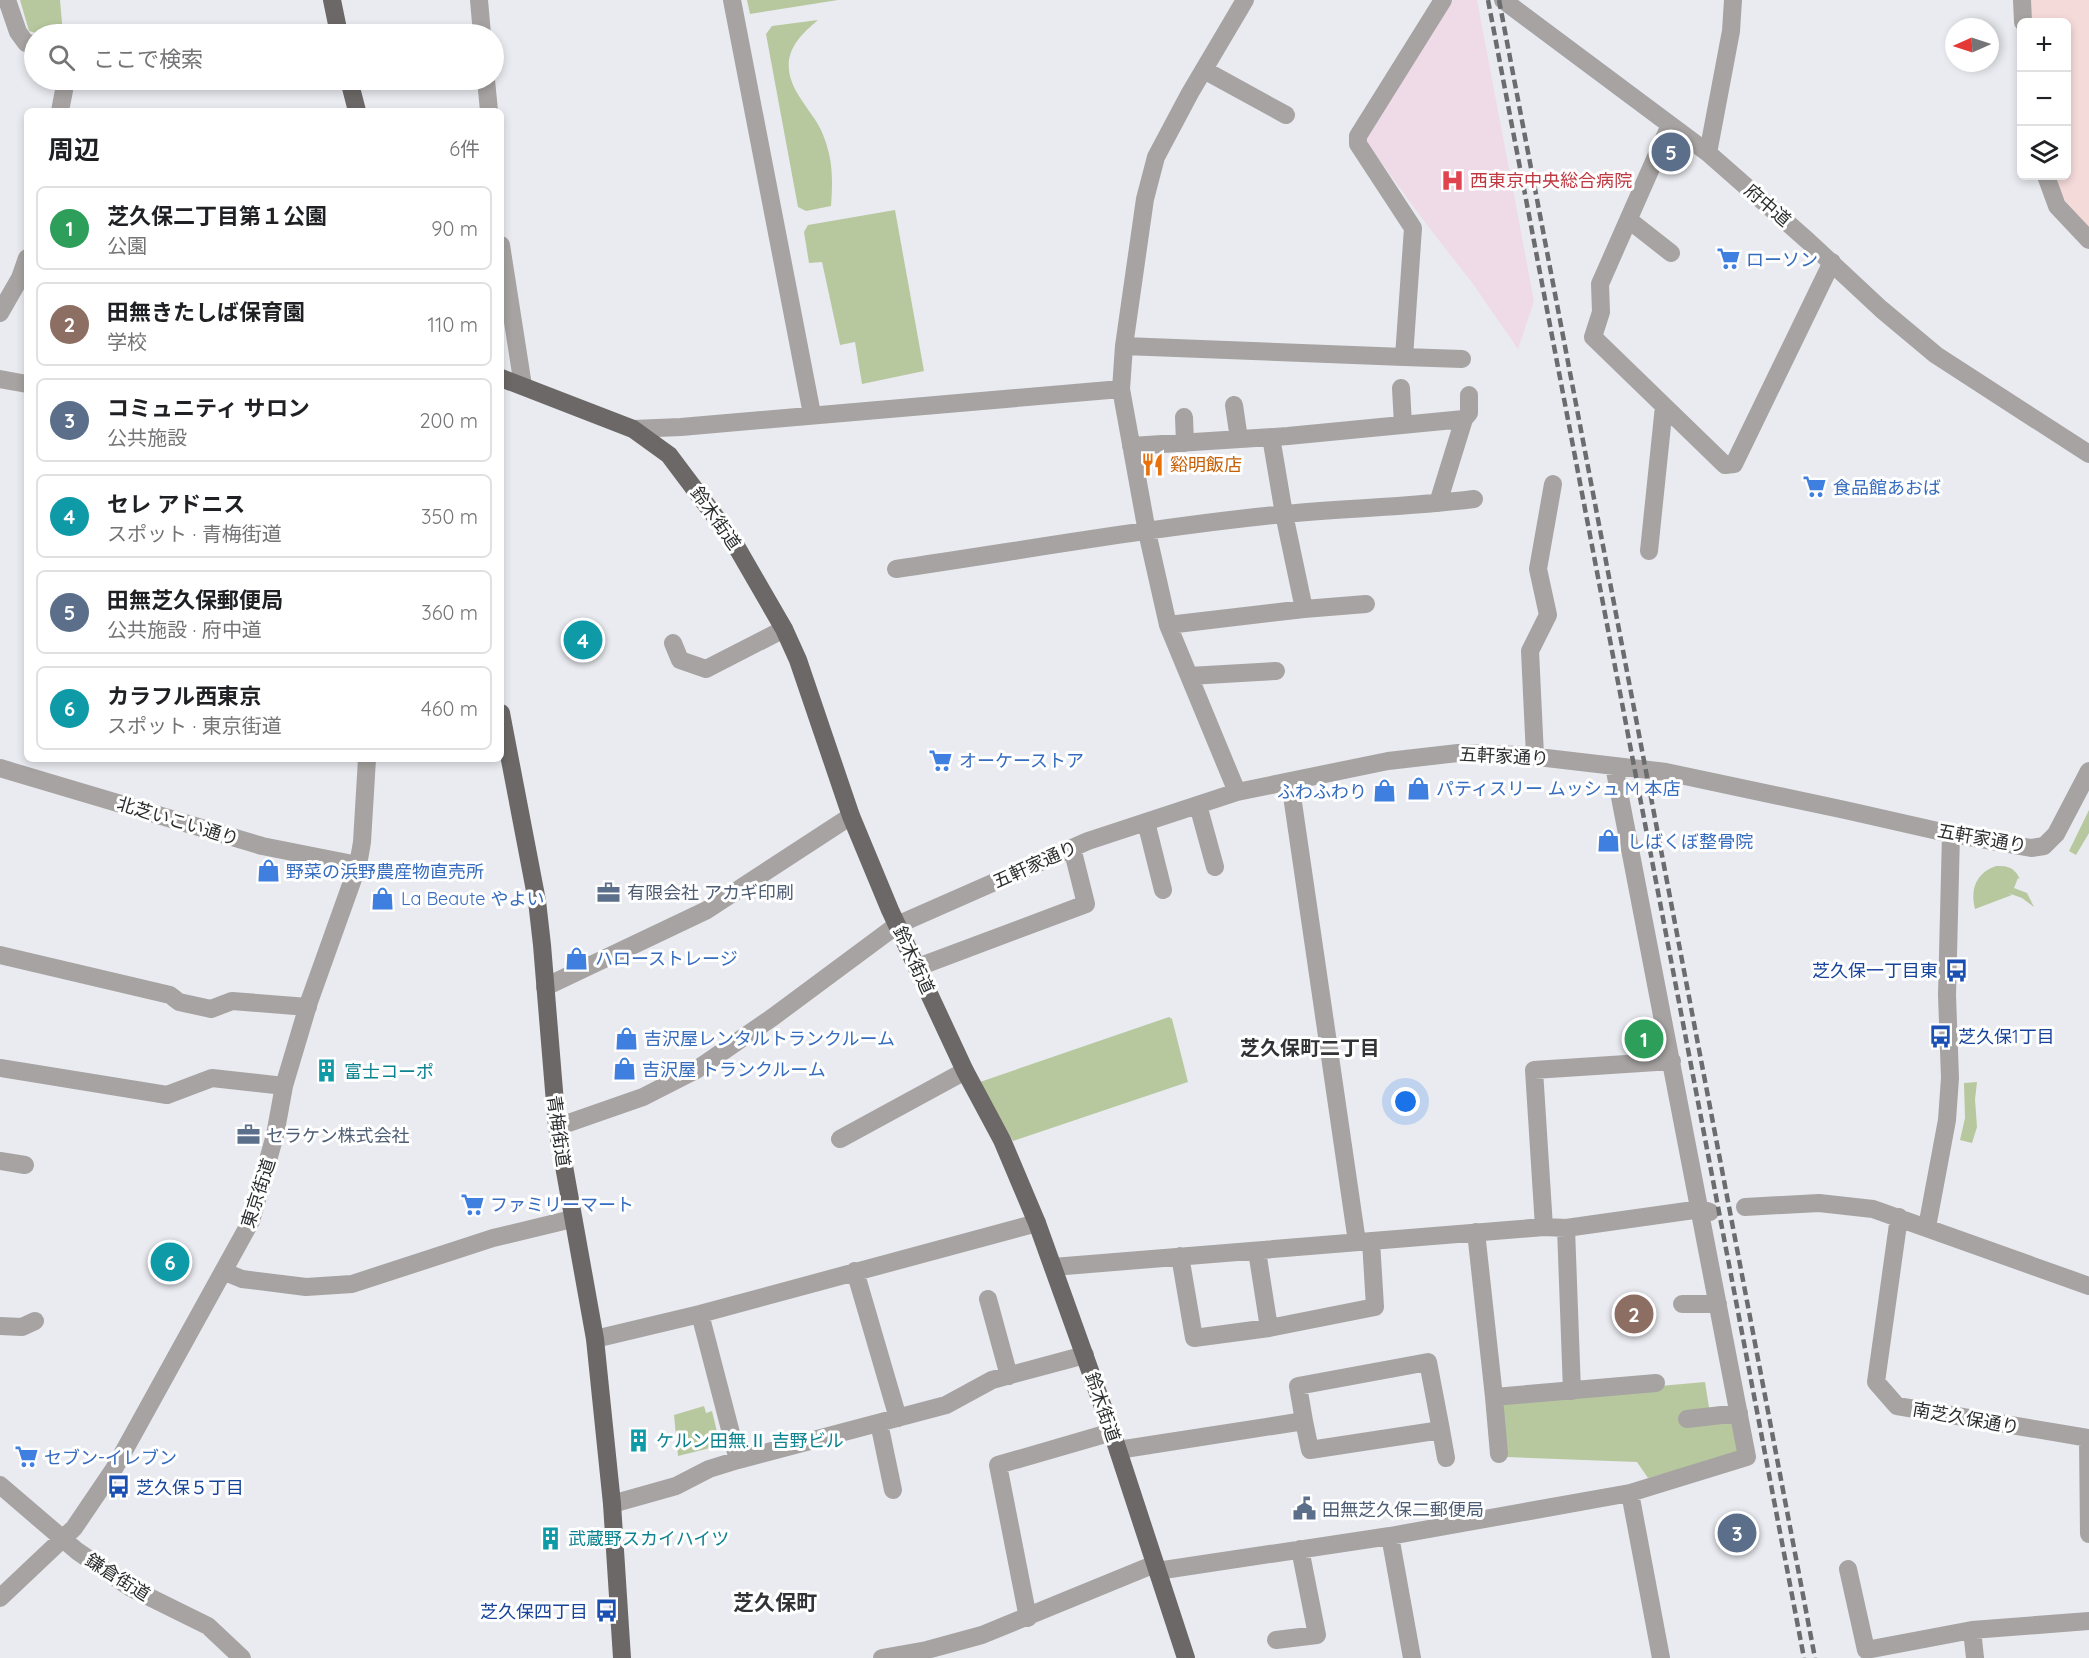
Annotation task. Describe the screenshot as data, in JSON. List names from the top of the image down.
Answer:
{
  "streets": {
    "main road": ["鈴木街道", "青梅街道"],
    "street": [
      "府中道",
      "五軒家通り",
      "北芝いこい通り",
      "東京街道",
      "南芝久保通り",
      "鎌倉街道"
    ]
  },
  "crossings": [
    ["鈴木街道", "五軒家通り"],
    ["五軒家通り", "青梅街道"],
    ["北芝いこい通り", "東京街道"],
    ["東京街道", "鎌倉街道"]
  ],
  "districts": ["芝久保町二丁目", "芝久保町"],
  "places": {
    "hospital": ["西東京中央総合病院"],
    "supermarket": [
      "ローソン",
      "食品館あおば",
      "オーケーストア",
      "ファミリーマート",
      "セブン-イレブン"
    ],
    "restaurant": ["谿明飯店"],
    "shop": [
      "パティスリー ムッシュ M 本店",
      "ふわふわり",
      "しばくぼ整骨院",
      "野菜の浜野農産物直売所",
      "La Beaute やよい",
      "ハローストレージ",
      "吉沢屋レンタルトランクルーム",
      "吉沢屋 トランクルーム"
    ],
    "office": ["有限会社 アカギ印刷", "セラケン株式会社"],
    "bus stop": [
      "芝久保一丁目東",
      "芝久保1丁目",
      "芝久保５丁目",
      "芝久保四丁目"
    ],
    "building": ["富士コーポ", "ケルン田無.Ⅱ 吉野ビル", "武蔵野スカイハイツ"],
    "public building": ["田無芝久保二郵便局"]
  },
  "north": "left",
  "page": {
    "map_buttons": ["+", "−"],
    "search": "ここで検索",
    "heading": ["周辺", "6件"],
    "pins": [
      "5",
      "4",
      "1",
      "6",
      "2",
      "3"
    ],
    "list": [
      {
        "mark": "1",
        "name": "芝久保二丁目第１公園",
        "note": "公園",
        "value": "90 m"
      },
      {
        "mark": "2",
        "name": "田無きたしば保育園",
        "note": "学校",
        "value": "110 m"
      },
      {
        "mark": "3",
        "name": "コミュニティ サロン",
        "note": "公共施設",
        "value": "200 m"
      },
      {
        "mark": "4",
        "name": "セレ アドニス",
        "note": "スポット · 青梅街道",
        "value": "350 m"
      },
      {
        "mark": "5",
        "name": "田無芝久保郵便局",
        "note": "公共施設 · 府中道",
        "value": "360 m"
      },
      {
        "mark": "6",
        "name": "カラフル西東京",
        "note": "スポット · 東京街道",
        "value": "460 m"
      }
    ]
  }
}
